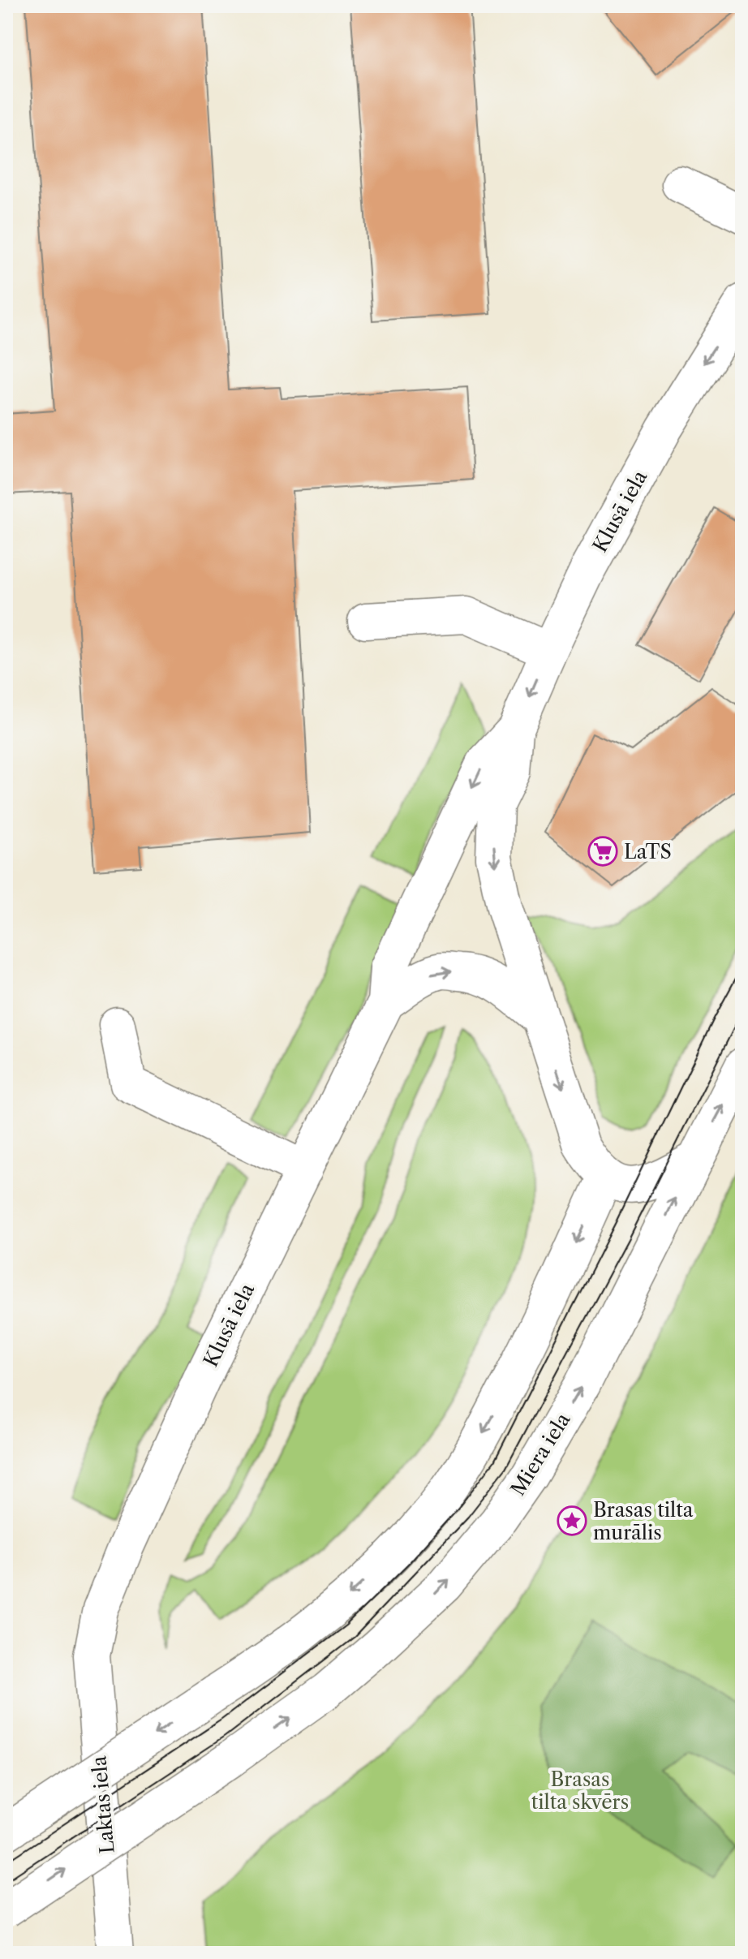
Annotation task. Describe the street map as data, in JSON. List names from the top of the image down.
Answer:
{
  "streets": {
    "street": ["Klusā iela", "Miera iela", "Laktas iela"]
  },
  "crossings": [
    ["Klusā iela", "Laktas iela"]
  ],
  "one_way": ["Klusā iela"],
  "parks": ["Brasas tilta skvērs"],
  "places": {
    "supermarket": ["LaTS"],
    "place": ["Brasas tilta murālis"]
  }
}
